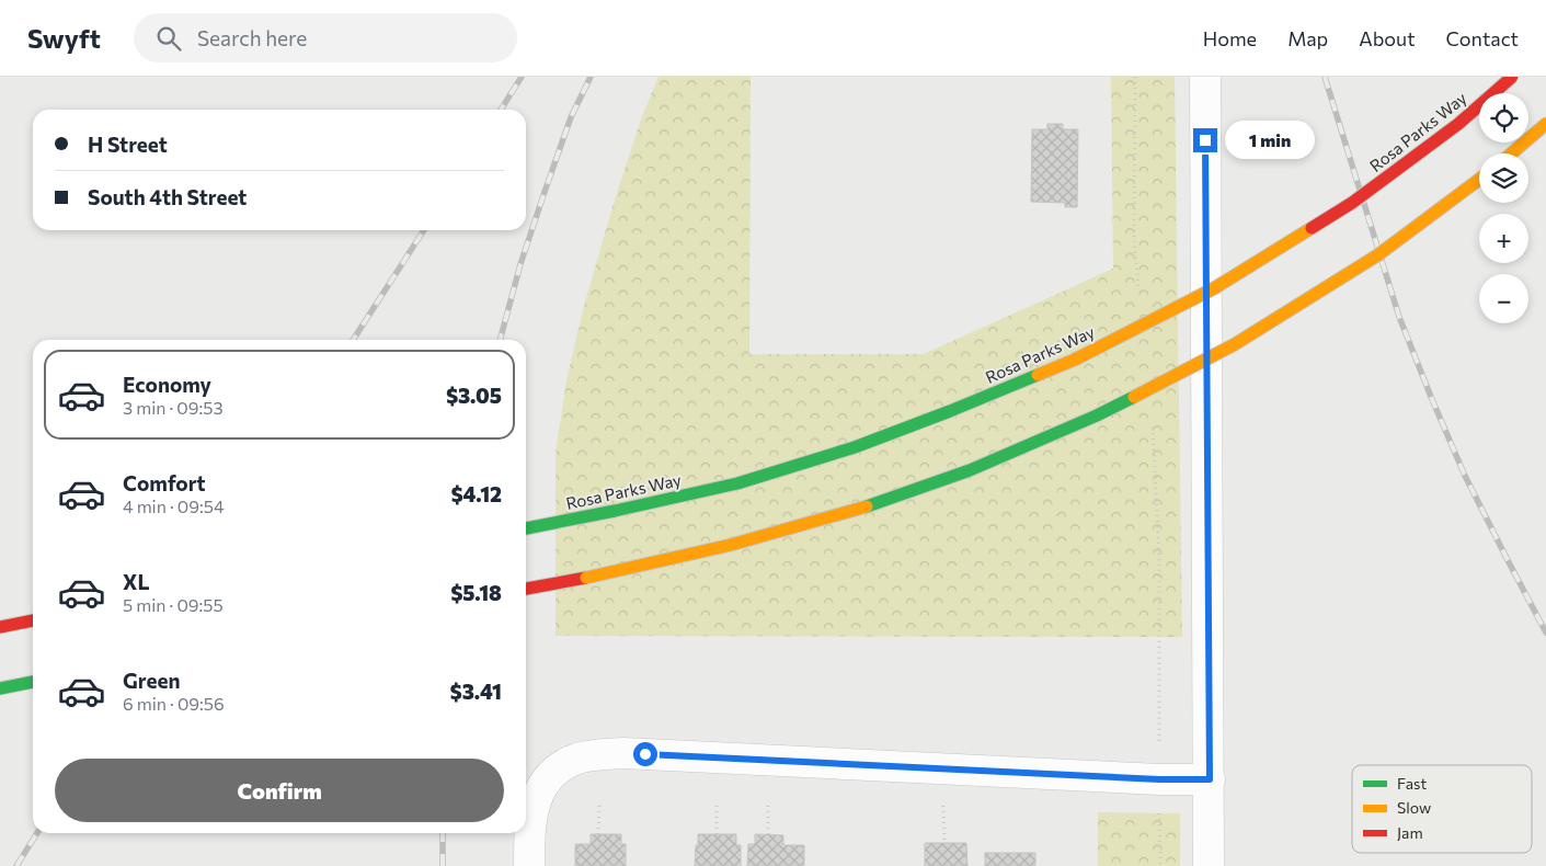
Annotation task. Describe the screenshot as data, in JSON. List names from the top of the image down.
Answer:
{
  "streets": {
    "highway": ["Rosa Parks Way"]
  },
  "legend": ["Fast", "Slow", "Jam"],
  "page": {
    "header": "Swyft",
    "search": "Search here",
    "nav": [
      "Home",
      "Map",
      "About",
      "Contact"
    ],
    "map_buttons": ["+", "−"],
    "banner": ["H Street", "South 4th Street"],
    "bubble": "1 min",
    "list": [
      {
        "name": "Economy",
        "note": "3 min · 09:53",
        "value": "$3.05"
      },
      {
        "name": "Comfort",
        "note": "4 min · 09:54",
        "value": "$4.12"
      },
      {
        "name": "XL",
        "note": "5 min · 09:55",
        "value": "$5.18"
      },
      {
        "name": "Green",
        "note": "6 min · 09:56",
        "value": "$3.41"
      }
    ],
    "buttons": "Confirm"
  }
}
